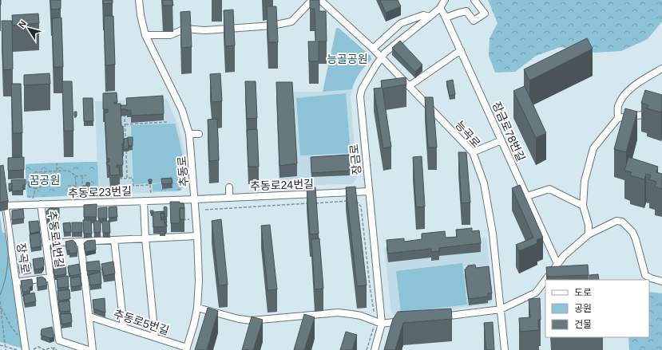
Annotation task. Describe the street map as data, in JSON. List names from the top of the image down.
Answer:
{
  "streets": {
    "street": [
      "장금로78번길",
      "능곡로",
      "장금로",
      "추동로",
      "추동로24번길",
      "추동로23번길",
      "추동로1번길",
      "장곡로",
      "추동로5번길"
    ]
  },
  "crossings": [
    ["장금로78번길", "장금로"],
    ["능곡로", "장금로"],
    ["장금로", "추동로24번길"],
    ["추동로", "추동로24번길"],
    ["추동로", "추동로23번길"],
    ["추동로", "추동로5번길"],
    ["추동로24번길", "추동로23번길"],
    ["추동로23번길", "추동로1번길"],
    ["추동로23번길", "장곡로"],
    ["추동로1번길", "장곡로"]
  ],
  "parks": ["능골공원", "꿈공원"],
  "legend": ["도로", "공원", "건물"],
  "north": "top left"
}
